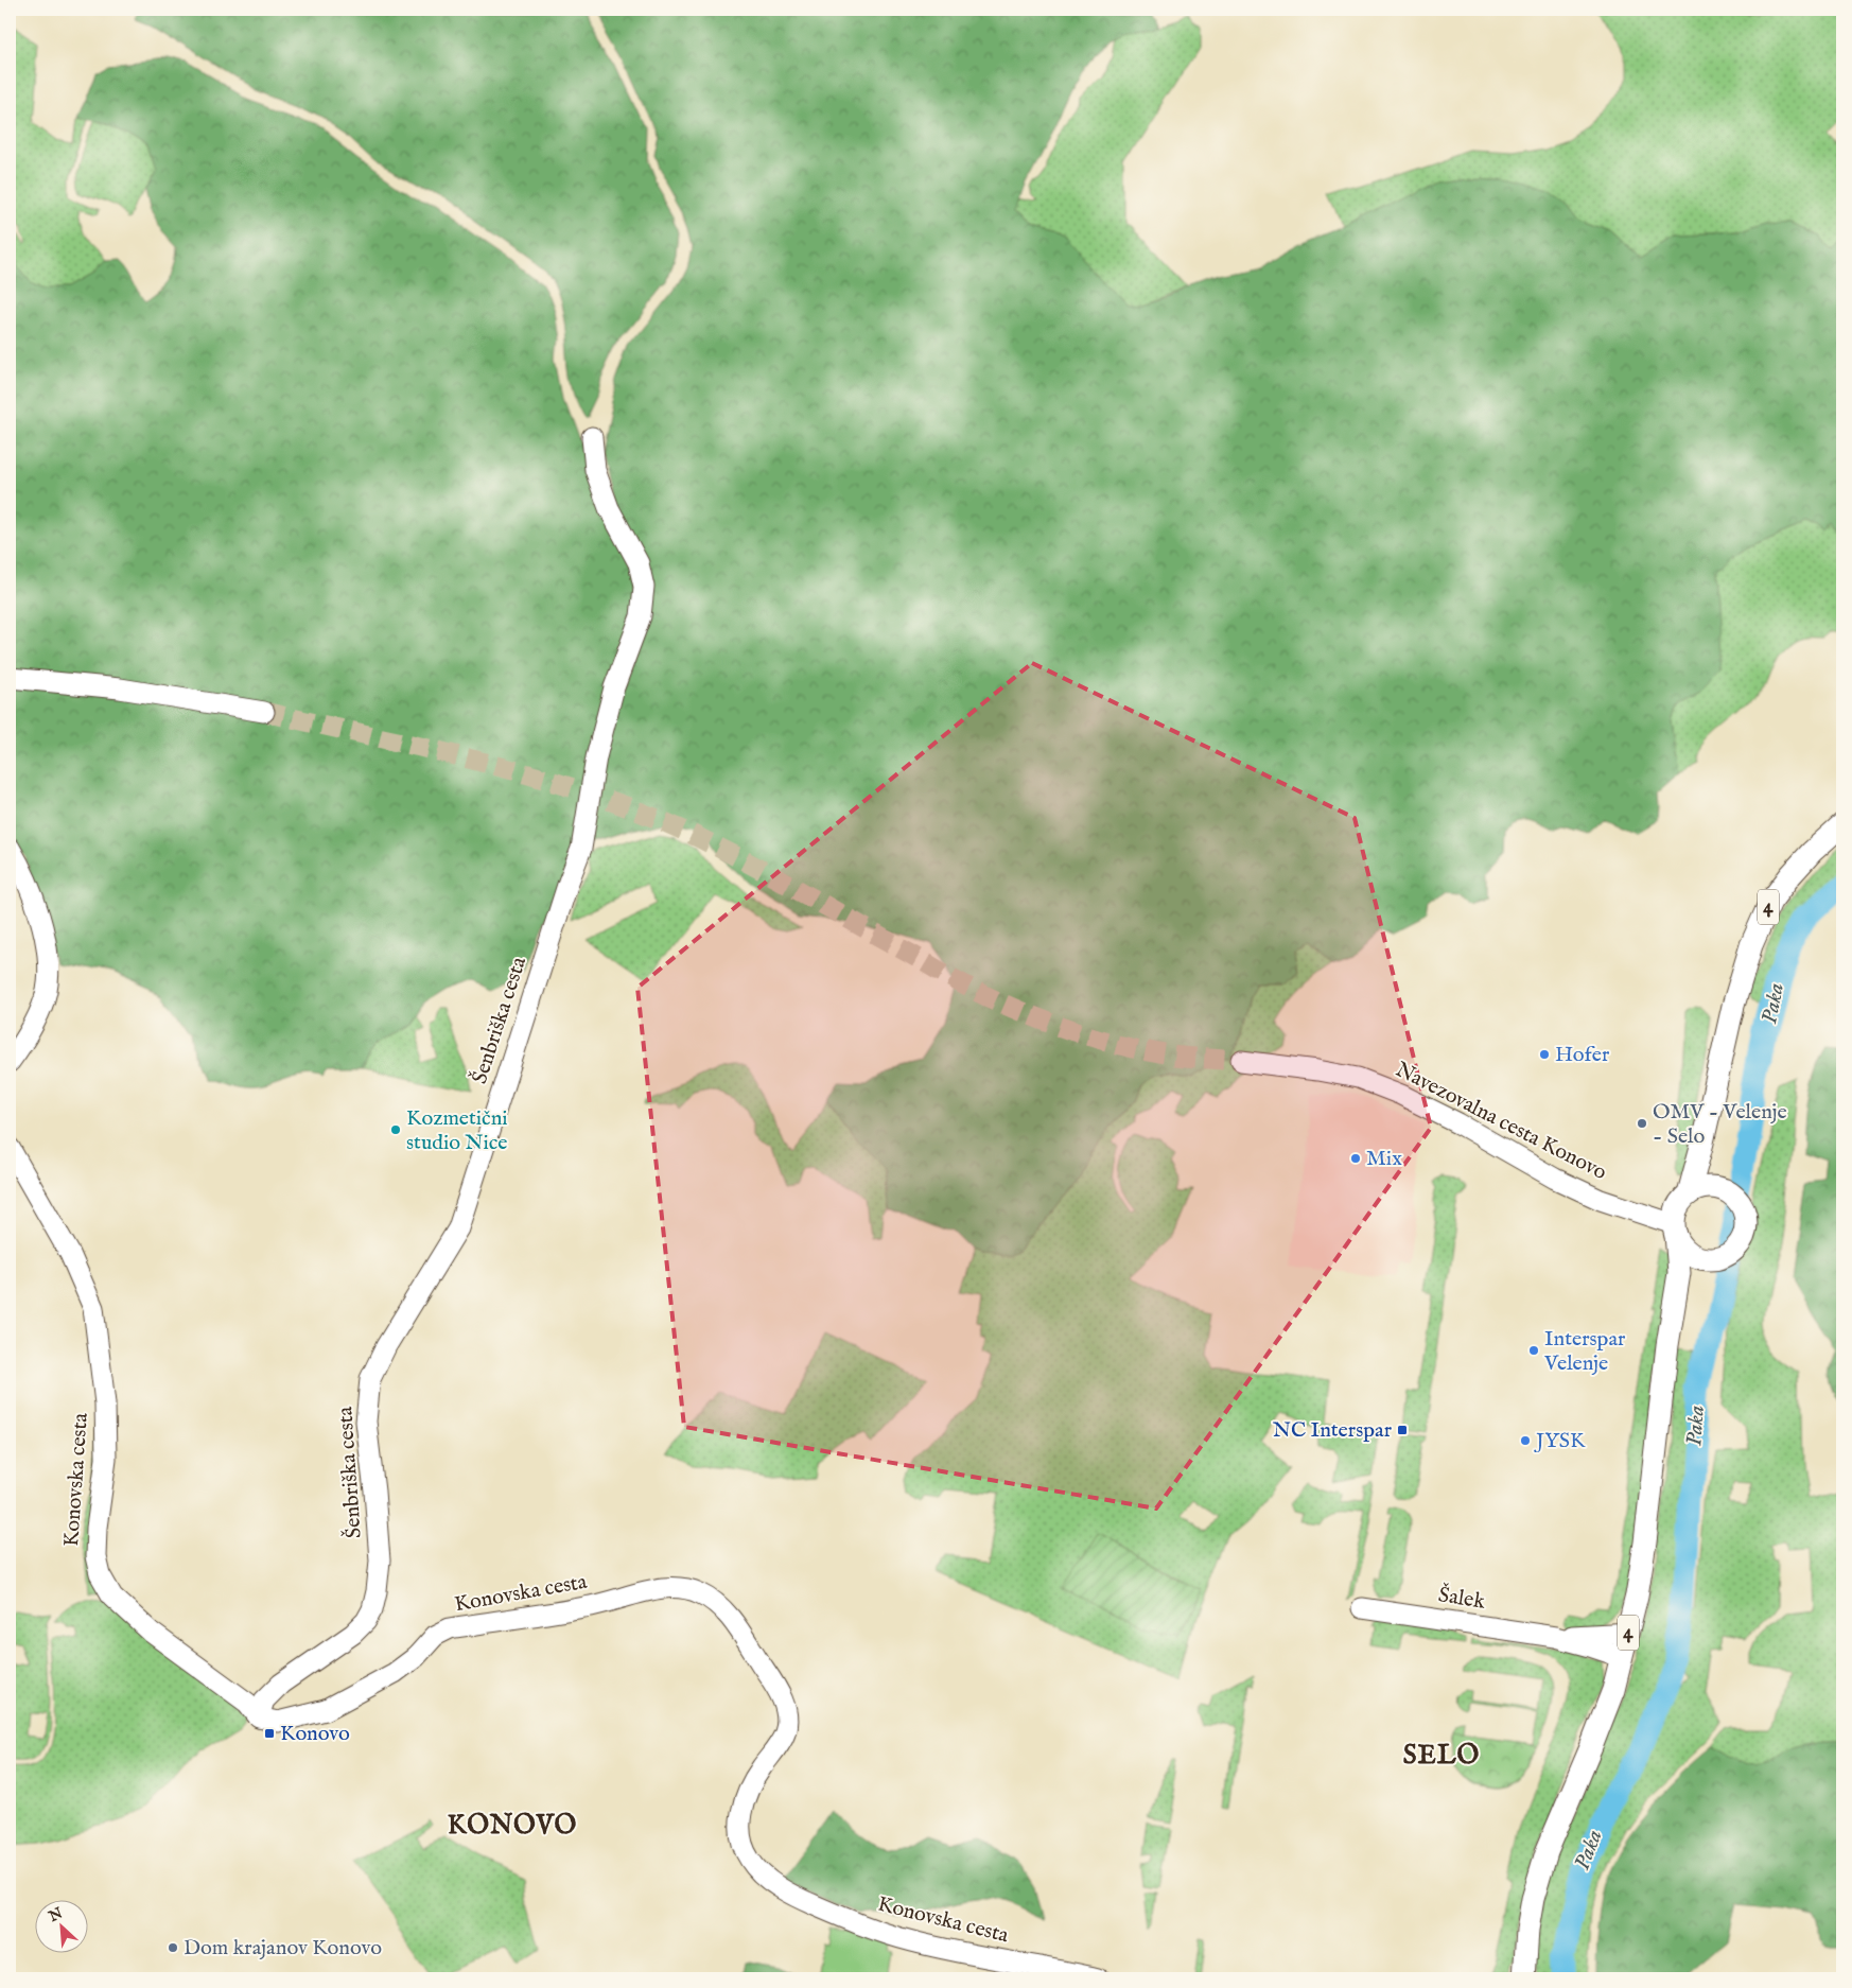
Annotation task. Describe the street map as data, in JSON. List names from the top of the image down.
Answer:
{
  "streets": {
    "main road": ["4"],
    "street": [
      "Šenbriška cesta",
      "Navezovalna cesta Konovo",
      "Konovska cesta",
      "Šalek"
    ]
  },
  "crossings": [
    ["4", "Navezovalna cesta Konovo"],
    ["Šenbriška cesta", "Konovska cesta"]
  ],
  "districts": ["SELO", "KONOVO"],
  "water": ["Paka"],
  "places": {
    "other": [
      "Hofer",
      "OMV - Velenje - Selo",
      "Kozmetični studio Nice",
      "Mix",
      "Interspar Velenje",
      "JYSK",
      "Dom krajanov Konovo"
    ],
    "transit": ["NC Interspar", "Konovo"]
  },
  "north": "top left"
}
